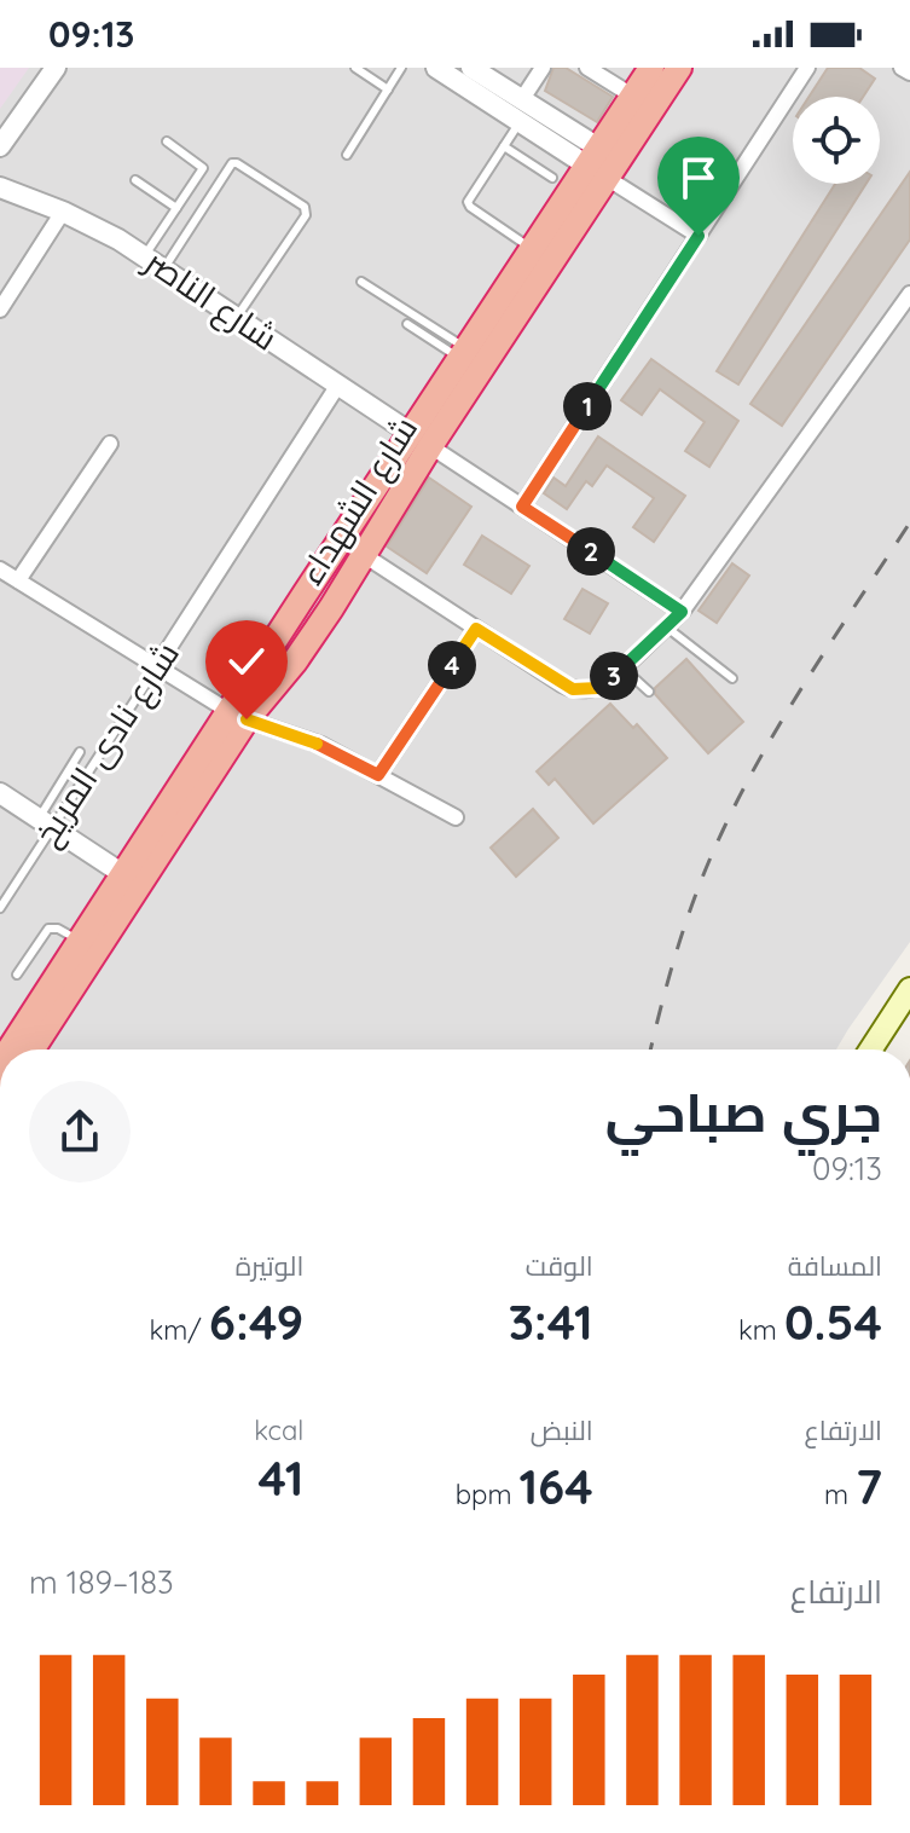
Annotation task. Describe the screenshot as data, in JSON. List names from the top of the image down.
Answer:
{
  "streets": {
    "highway": ["شارع الشهداء"],
    "street": ["شارع الناصر", "شارع نادى المريخ"]
  },
  "crossings": [
    ["شارع الناصر", "شارع الشهداء"],
    ["شارع الناصر", "شارع نادى المريخ"]
  ],
  "page": {
    "status": "09:13",
    "pins": [
      "1",
      "2",
      "4",
      "3"
    ],
    "heading": ["جري صباحي", "09:13"],
    "stats": [
      ["المسافة", "0.54 km"],
      ["الوقت", "3:41"],
      ["الوتيرة", "6:49 /km"],
      ["الارتفاع", "7 m"],
      ["النبض", "164 bpm"],
      ["kcal", "41"]
    ],
    "chart": ["الارتفاع", "183–189 m"]
  }
}
